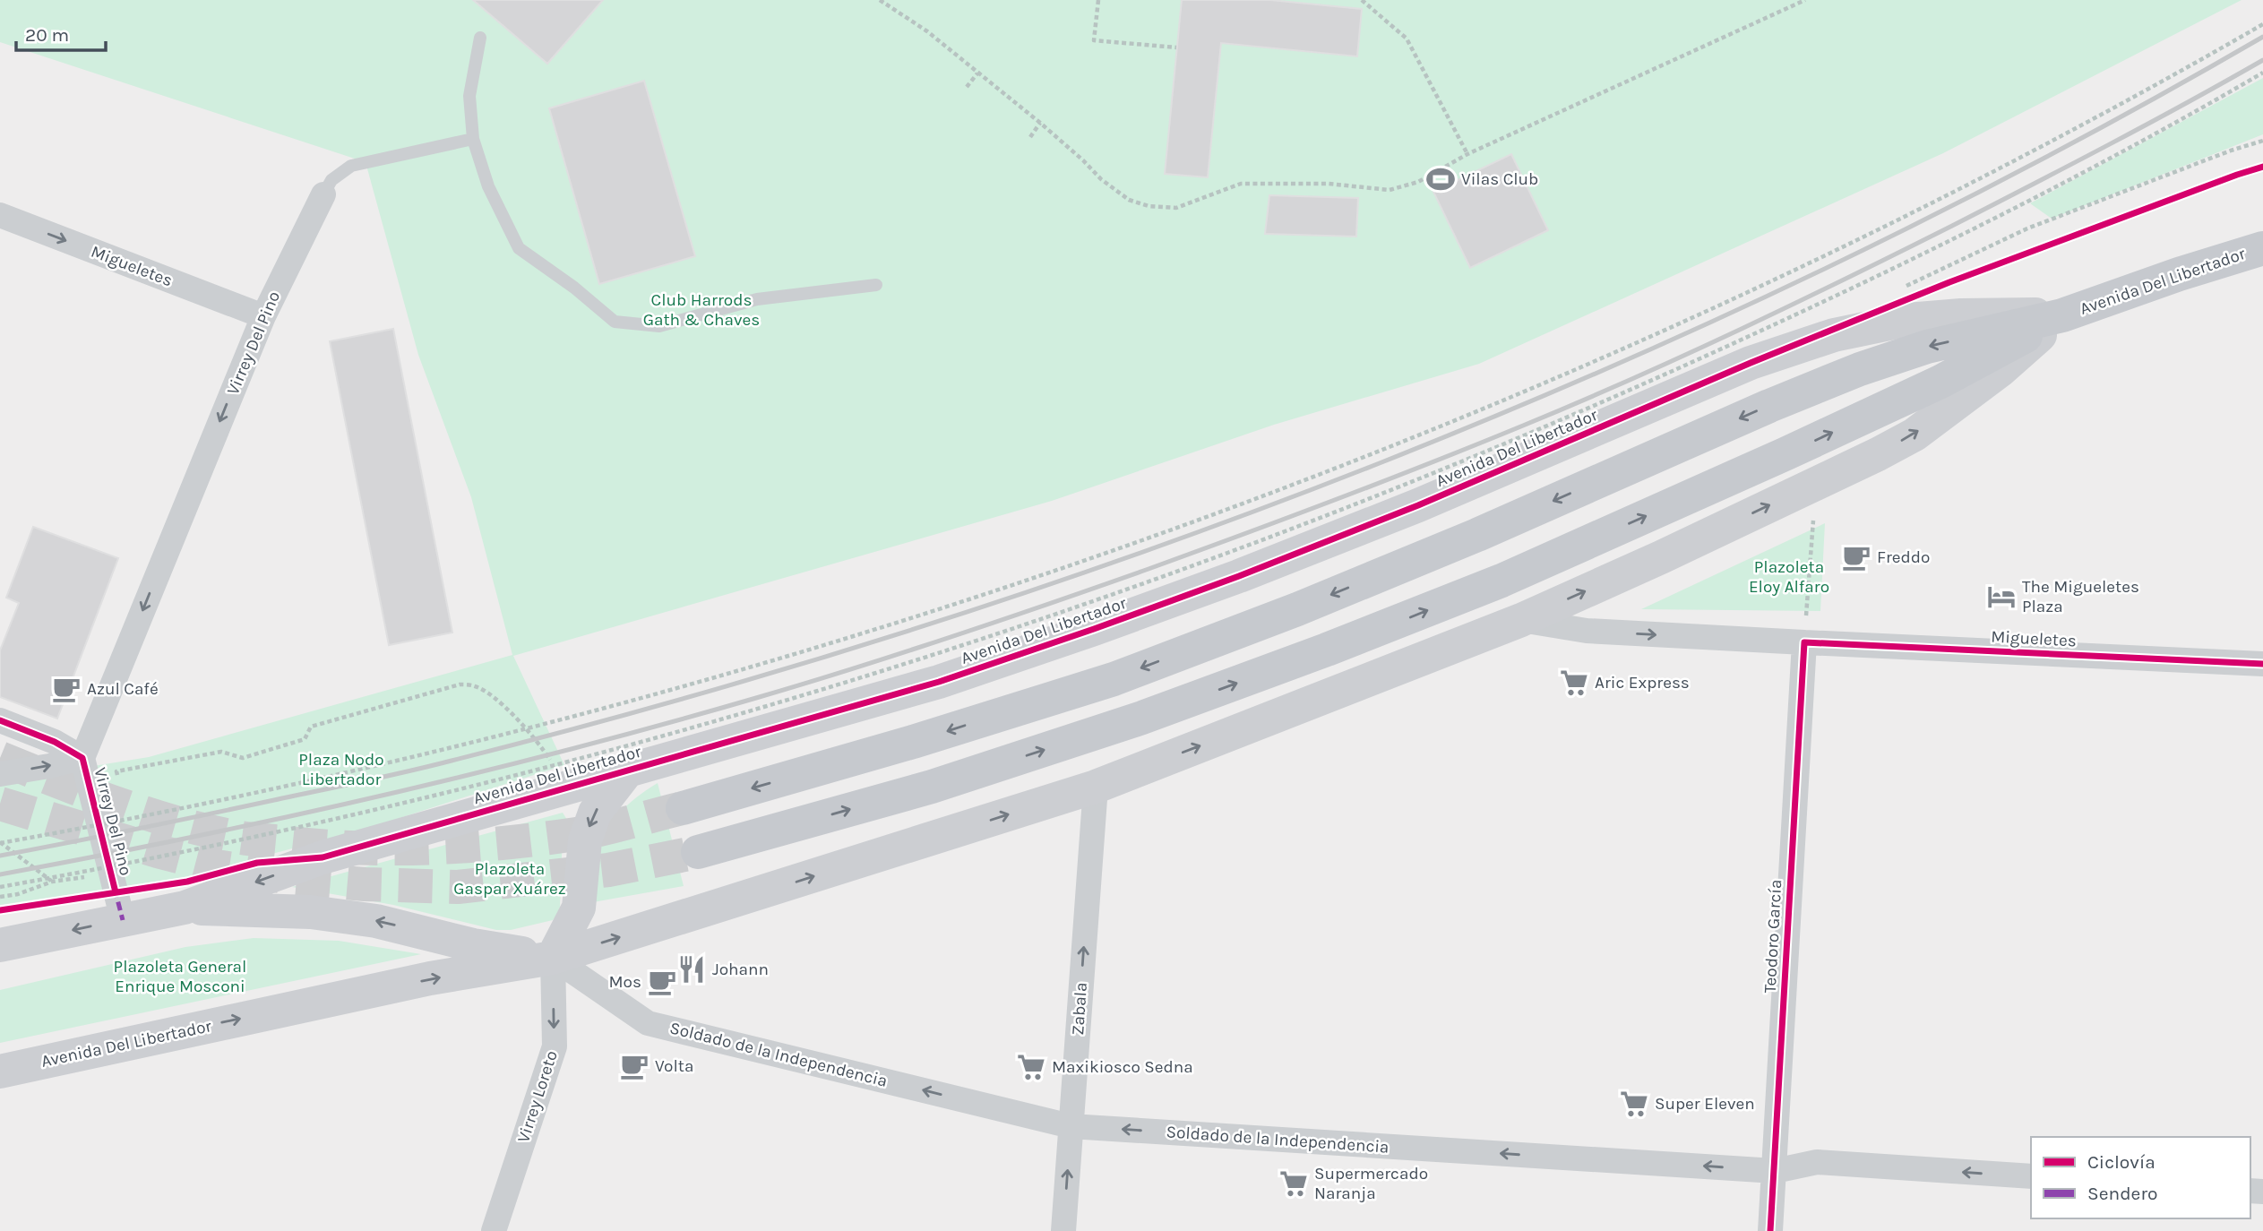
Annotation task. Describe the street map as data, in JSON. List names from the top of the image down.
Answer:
{
  "streets": {
    "main road": ["Avenida Del Libertador"],
    "street": [
      "Migueletes",
      "Virrey Del Pino",
      "Teodoro García",
      "Zabala",
      "Soldado de la Independencia",
      "Virrey Loreto"
    ]
  },
  "crossings": [
    ["Migueletes", "Avenida Del Libertador"],
    ["Migueletes", "Virrey Del Pino"],
    ["Migueletes", "Teodoro García"],
    ["Avenida Del Libertador", "Virrey Del Pino"],
    ["Avenida Del Libertador", "Zabala"],
    ["Avenida Del Libertador", "Soldado de la Independencia"],
    ["Avenida Del Libertador", "Virrey Loreto"],
    ["Teodoro García", "Soldado de la Independencia"],
    ["Zabala", "Soldado de la Independencia"],
    ["Soldado de la Independencia", "Virrey Loreto"]
  ],
  "one_way": [
    "Migueletes",
    "Virrey Del Pino",
    "Zabala",
    "Soldado de la Independencia",
    "Virrey Loreto"
  ],
  "parks": [
    "Club Harrods Gath & Chaves",
    "Plazoleta Eloy Alfaro",
    "Plaza Nodo Libertador",
    "Plazoleta Gaspar Xuárez",
    "Plazoleta General Enrique Mosconi"
  ],
  "places": {
    "sports": ["Vilas Club"],
    "cafe": [
      "Freddo",
      "Azul Café",
      "Mos",
      "Volta"
    ],
    "hotel": ["The Migueletes Plaza"],
    "supermarket": [
      "Aric Express",
      "Maxikiosco Sedna",
      "Super Eleven",
      "Supermercado Naranja"
    ],
    "restaurant": ["Johann"]
  },
  "legend": ["Ciclovía", "Sendero"],
  "scale_bar": "20 m"
}
